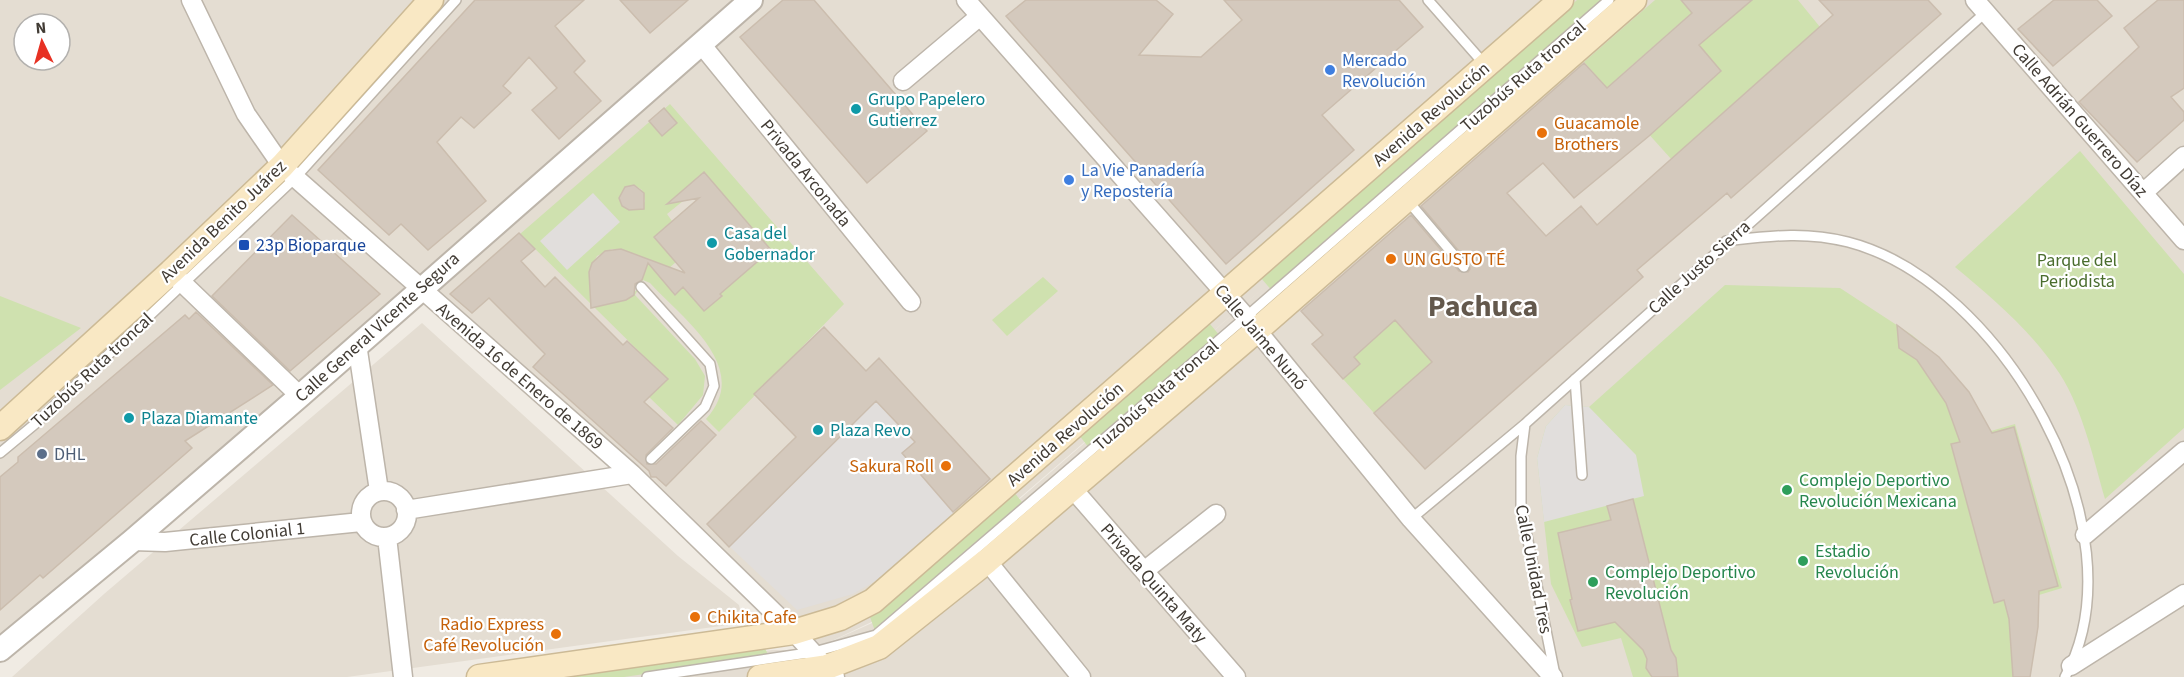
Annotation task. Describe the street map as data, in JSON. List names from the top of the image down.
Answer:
{
  "streets": {
    "main road": ["Avenida Revolución", "Avenida Benito Juárez"],
    "street": [
      "Calle Adrián Guerrero Díaz",
      "Privada Arconada",
      "Calle General Vicente Segura",
      "Calle Jaime Nunó",
      "Avenida 16 de Enero de 1869",
      "Calle Colonial 1",
      "Privada Quinta Maty"
    ],
    "lane": ["Tuzobús Ruta troncal", "Calle Justo Sierra", "Calle Unidad Tres"]
  },
  "crossings": [
    ["Tuzobús Ruta troncal", "Avenida Benito Juárez"],
    ["Tuzobús Ruta troncal", "Calle Jaime Nunó"],
    ["Tuzobús Ruta troncal", "Avenida 16 de Enero de 1869"],
    ["Avenida Revolución", "Calle Jaime Nunó"],
    ["Avenida Revolución", "Avenida 16 de Enero de 1869"],
    ["Calle Adrián Guerrero Díaz", "Calle Justo Sierra"],
    ["Privada Arconada", "Calle General Vicente Segura"],
    ["Avenida Benito Juárez", "Avenida 16 de Enero de 1869"],
    ["Calle Justo Sierra", "Calle Jaime Nunó"],
    ["Calle Justo Sierra", "Calle Unidad Tres"],
    ["Calle General Vicente Segura", "Avenida 16 de Enero de 1869"],
    ["Calle General Vicente Segura", "Calle Colonial 1"],
    ["Calle Jaime Nunó", "Calle Unidad Tres"]
  ],
  "districts": ["Pachuca"],
  "parks": ["Parque del Periodista"],
  "places": {
    "other": [
      "Mercado Revolución",
      "Grupo Papelero Gutierrez",
      "Guacamole Brothers",
      "La Vie Panadería y Repostería",
      "Casa del Gobernador",
      "UN GUSTO TÉ",
      "Plaza Diamante",
      "Plaza Revo",
      "DHL",
      "Sakura Roll",
      "Complejo Deportivo Revolución Mexicana",
      "Estadio Revolución",
      "Complejo Deportivo Revolución",
      "Chikita Cafe",
      "Radio Express Café Revolución"
    ],
    "transit": ["23p Bioparque"]
  },
  "north": "top"
}
